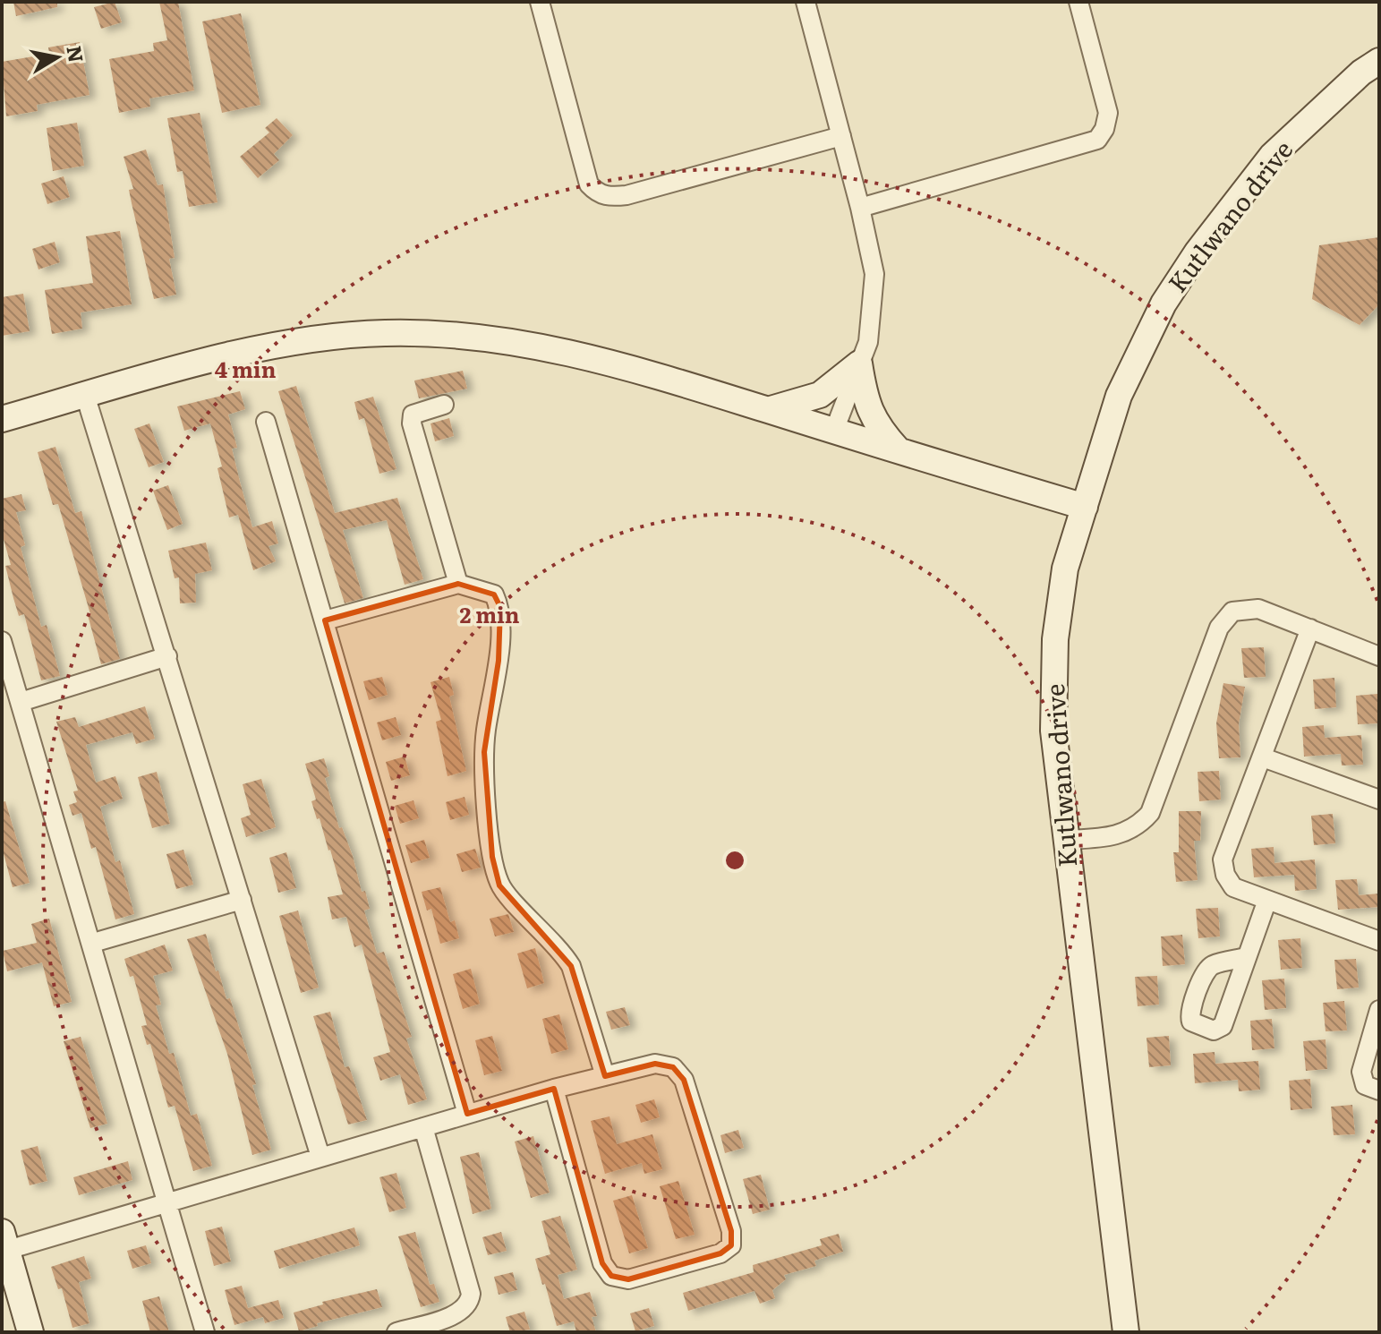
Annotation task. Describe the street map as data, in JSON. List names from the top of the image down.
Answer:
{
  "streets": {
    "street": ["Kutlwano drive"]
  },
  "north": "right",
  "rings": ["4 min", "2 min"]
}
